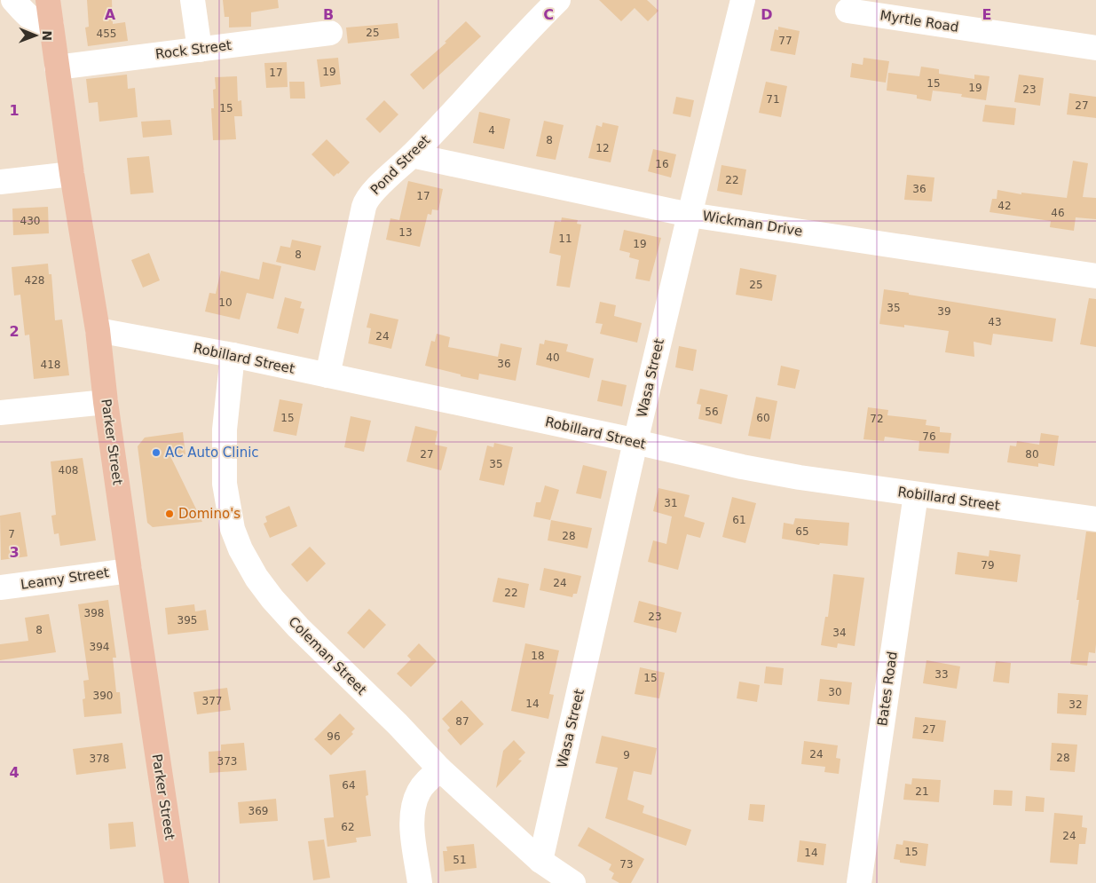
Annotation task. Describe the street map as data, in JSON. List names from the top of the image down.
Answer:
{
  "streets": {
    "main road": ["Parker Street"],
    "street": [
      "Myrtle Road",
      "Rock Street",
      "Pond Street",
      "Wickman Drive",
      "Robillard Street",
      "Wasa Street",
      "Leamy Street",
      "Coleman Street",
      "Bates Road"
    ]
  },
  "crossings": [
    ["Rock Street", "Parker Street"],
    ["Pond Street", "Wickman Drive"],
    ["Pond Street", "Robillard Street"],
    ["Wickman Drive", "Wasa Street"],
    ["Robillard Street", "Wasa Street"],
    ["Robillard Street", "Parker Street"],
    ["Robillard Street", "Coleman Street"],
    ["Robillard Street", "Bates Road"],
    ["Wasa Street", "Coleman Street"],
    ["Parker Street", "Leamy Street"]
  ],
  "places": ["AC Auto Clinic", "Domino's"],
  "house_numbers": [
    "25",
    "455",
    "77",
    "19",
    "17",
    "15",
    "19",
    "23",
    "71",
    "27",
    "15",
    "4",
    "8",
    "12",
    "16",
    "22",
    "36",
    "17",
    "42",
    "46",
    "430",
    "13",
    "11",
    "19",
    "8",
    "428",
    "25",
    "10",
    "35",
    "39",
    "43",
    "24",
    "40",
    "36",
    "418",
    "56",
    "15",
    "60",
    "72",
    "76",
    "27",
    "80",
    "35",
    "408",
    "31",
    "61",
    "65",
    "7",
    "28",
    "79",
    "24",
    "22",
    "398",
    "23",
    "395",
    "8",
    "34",
    "394",
    "18",
    "33",
    "15",
    "30",
    "390",
    "377",
    "14",
    "32",
    "87",
    "27",
    "96",
    "24",
    "9",
    "28",
    "378",
    "373",
    "64",
    "21",
    "369",
    "62",
    "24",
    "15",
    "14",
    "51",
    "73"
  ],
  "north": "right",
  "grid": {
    "columns": [
      "A",
      "B",
      "C",
      "D",
      "E"
    ],
    "rows": [
      "1",
      "2",
      "3",
      "4"
    ]
  }
}
